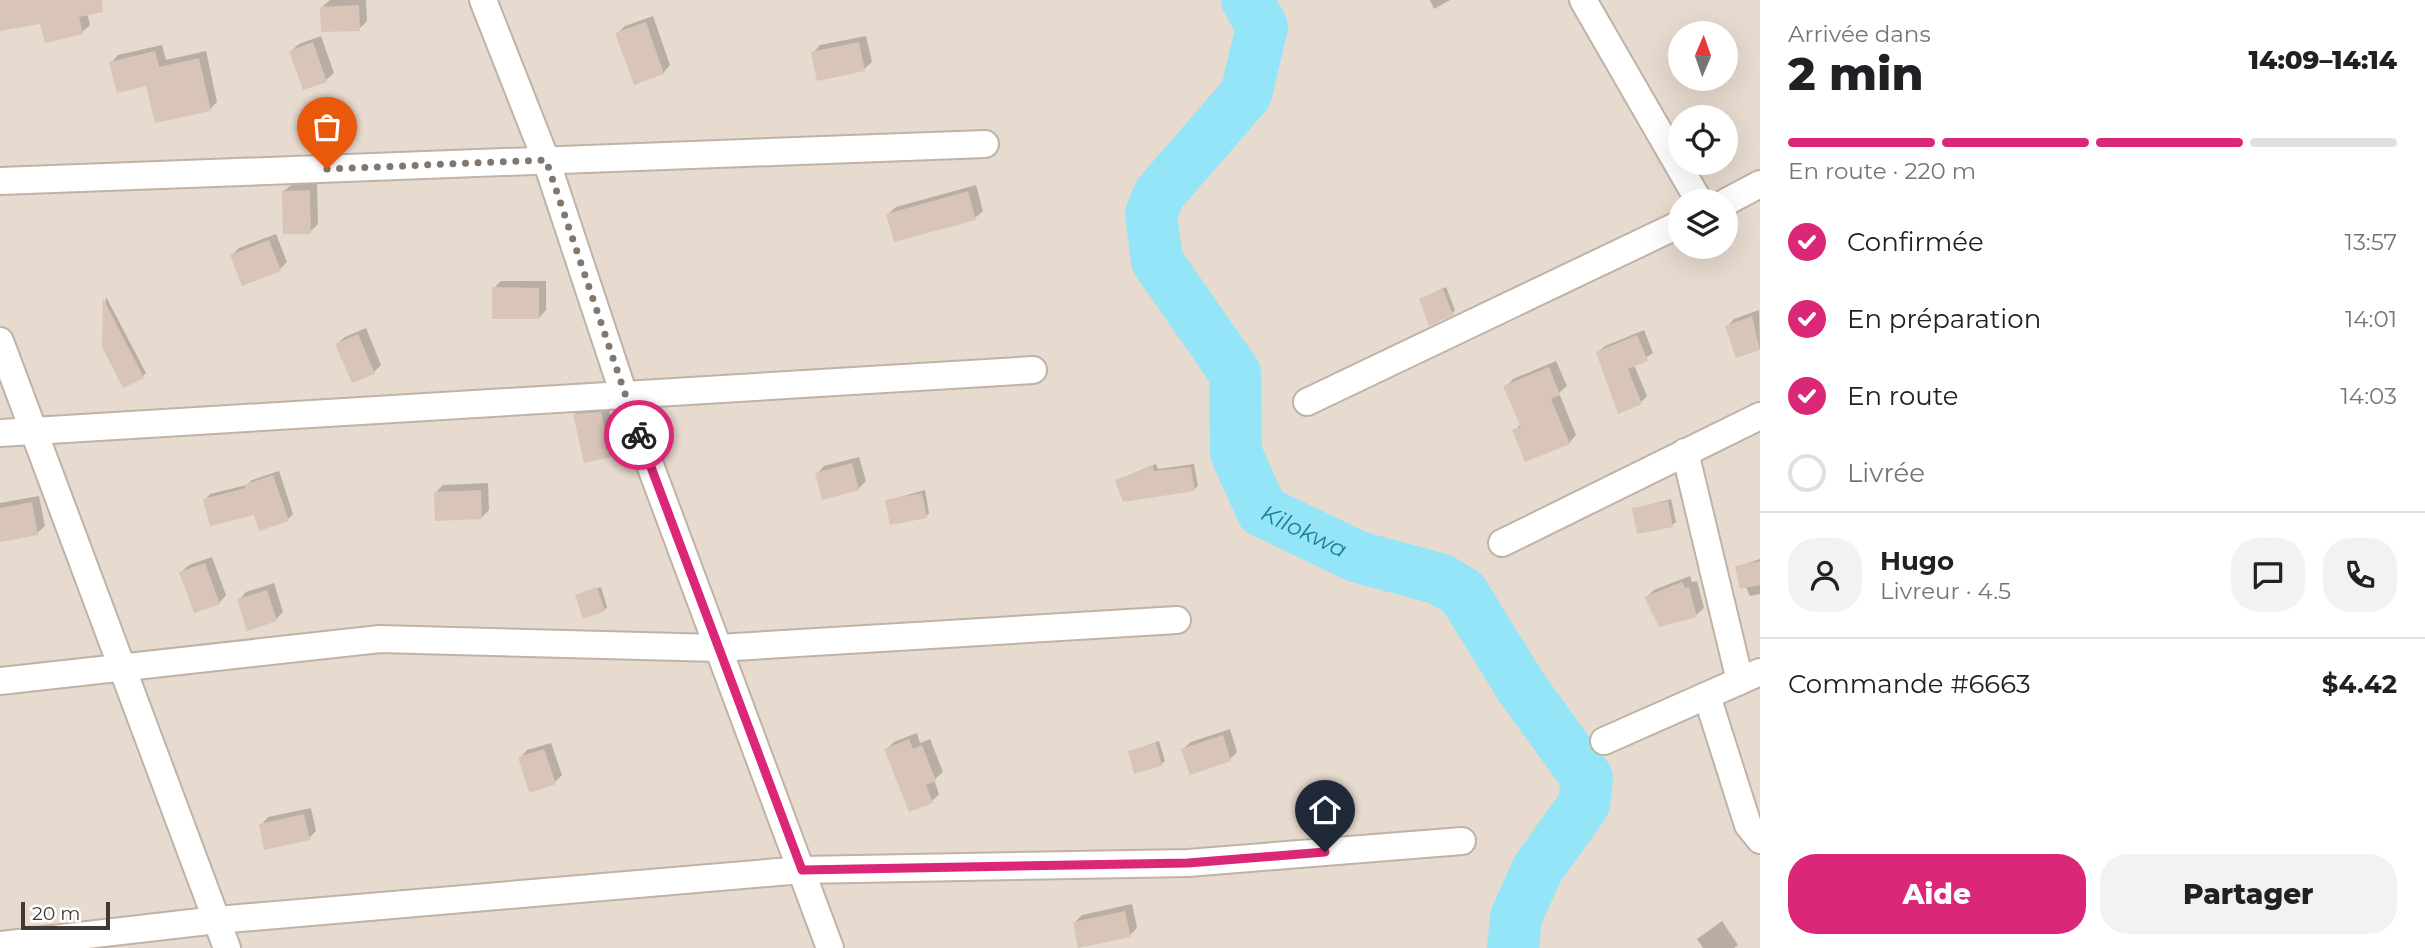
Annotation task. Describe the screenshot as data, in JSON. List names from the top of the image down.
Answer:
{
  "water": ["Kilokwa"],
  "scale_bar": "20 m",
  "north": "top",
  "page": {
    "heading": ["2 min", "Arrivée dans", "14:09–14:14"],
    "panel": [
      "Hugo",
      "Livreur · 4.5",
      "Commande #6663",
      "$4.42"
    ],
    "bar": "En route · 220 m",
    "list": [
      ["Confirmée", "13:57"],
      ["En préparation", "14:01"],
      ["En route", "14:03"],
      "Livrée"
    ],
    "buttons": ["Aide", "Partager"],
    "scale": "20 m"
  }
}
